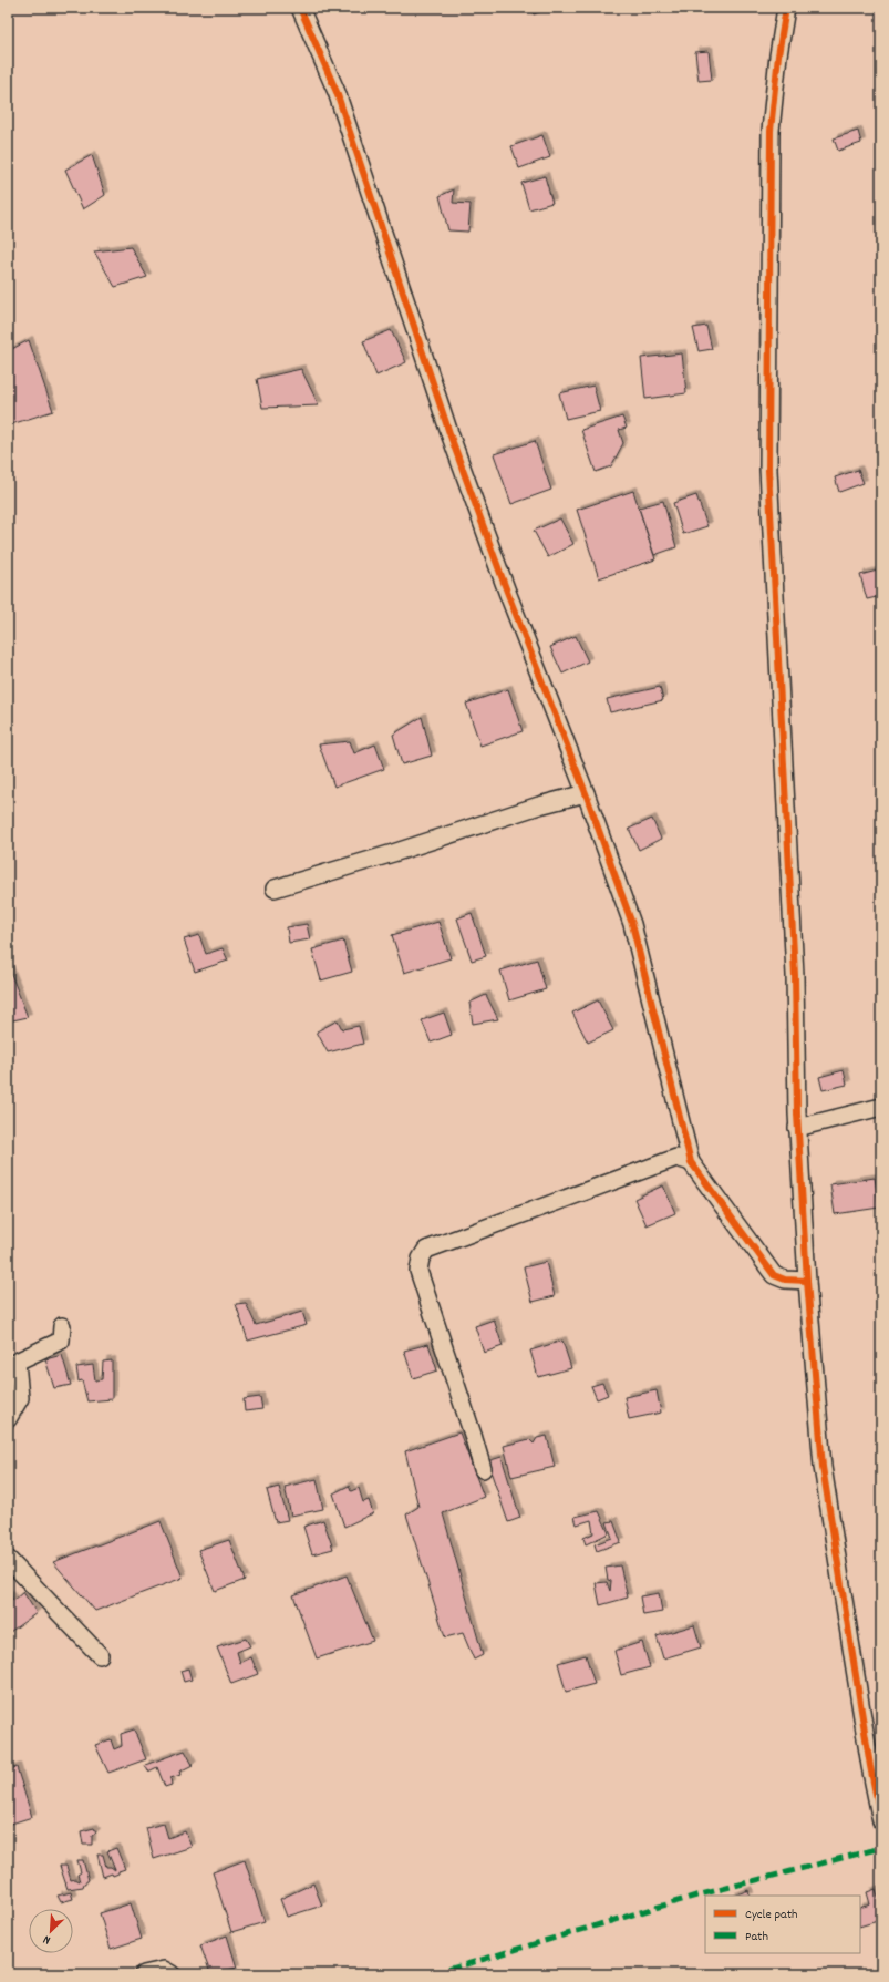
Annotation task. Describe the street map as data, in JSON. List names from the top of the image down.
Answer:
{
  "legend": ["Cycle path", "Path"],
  "north": "bottom left"
}
